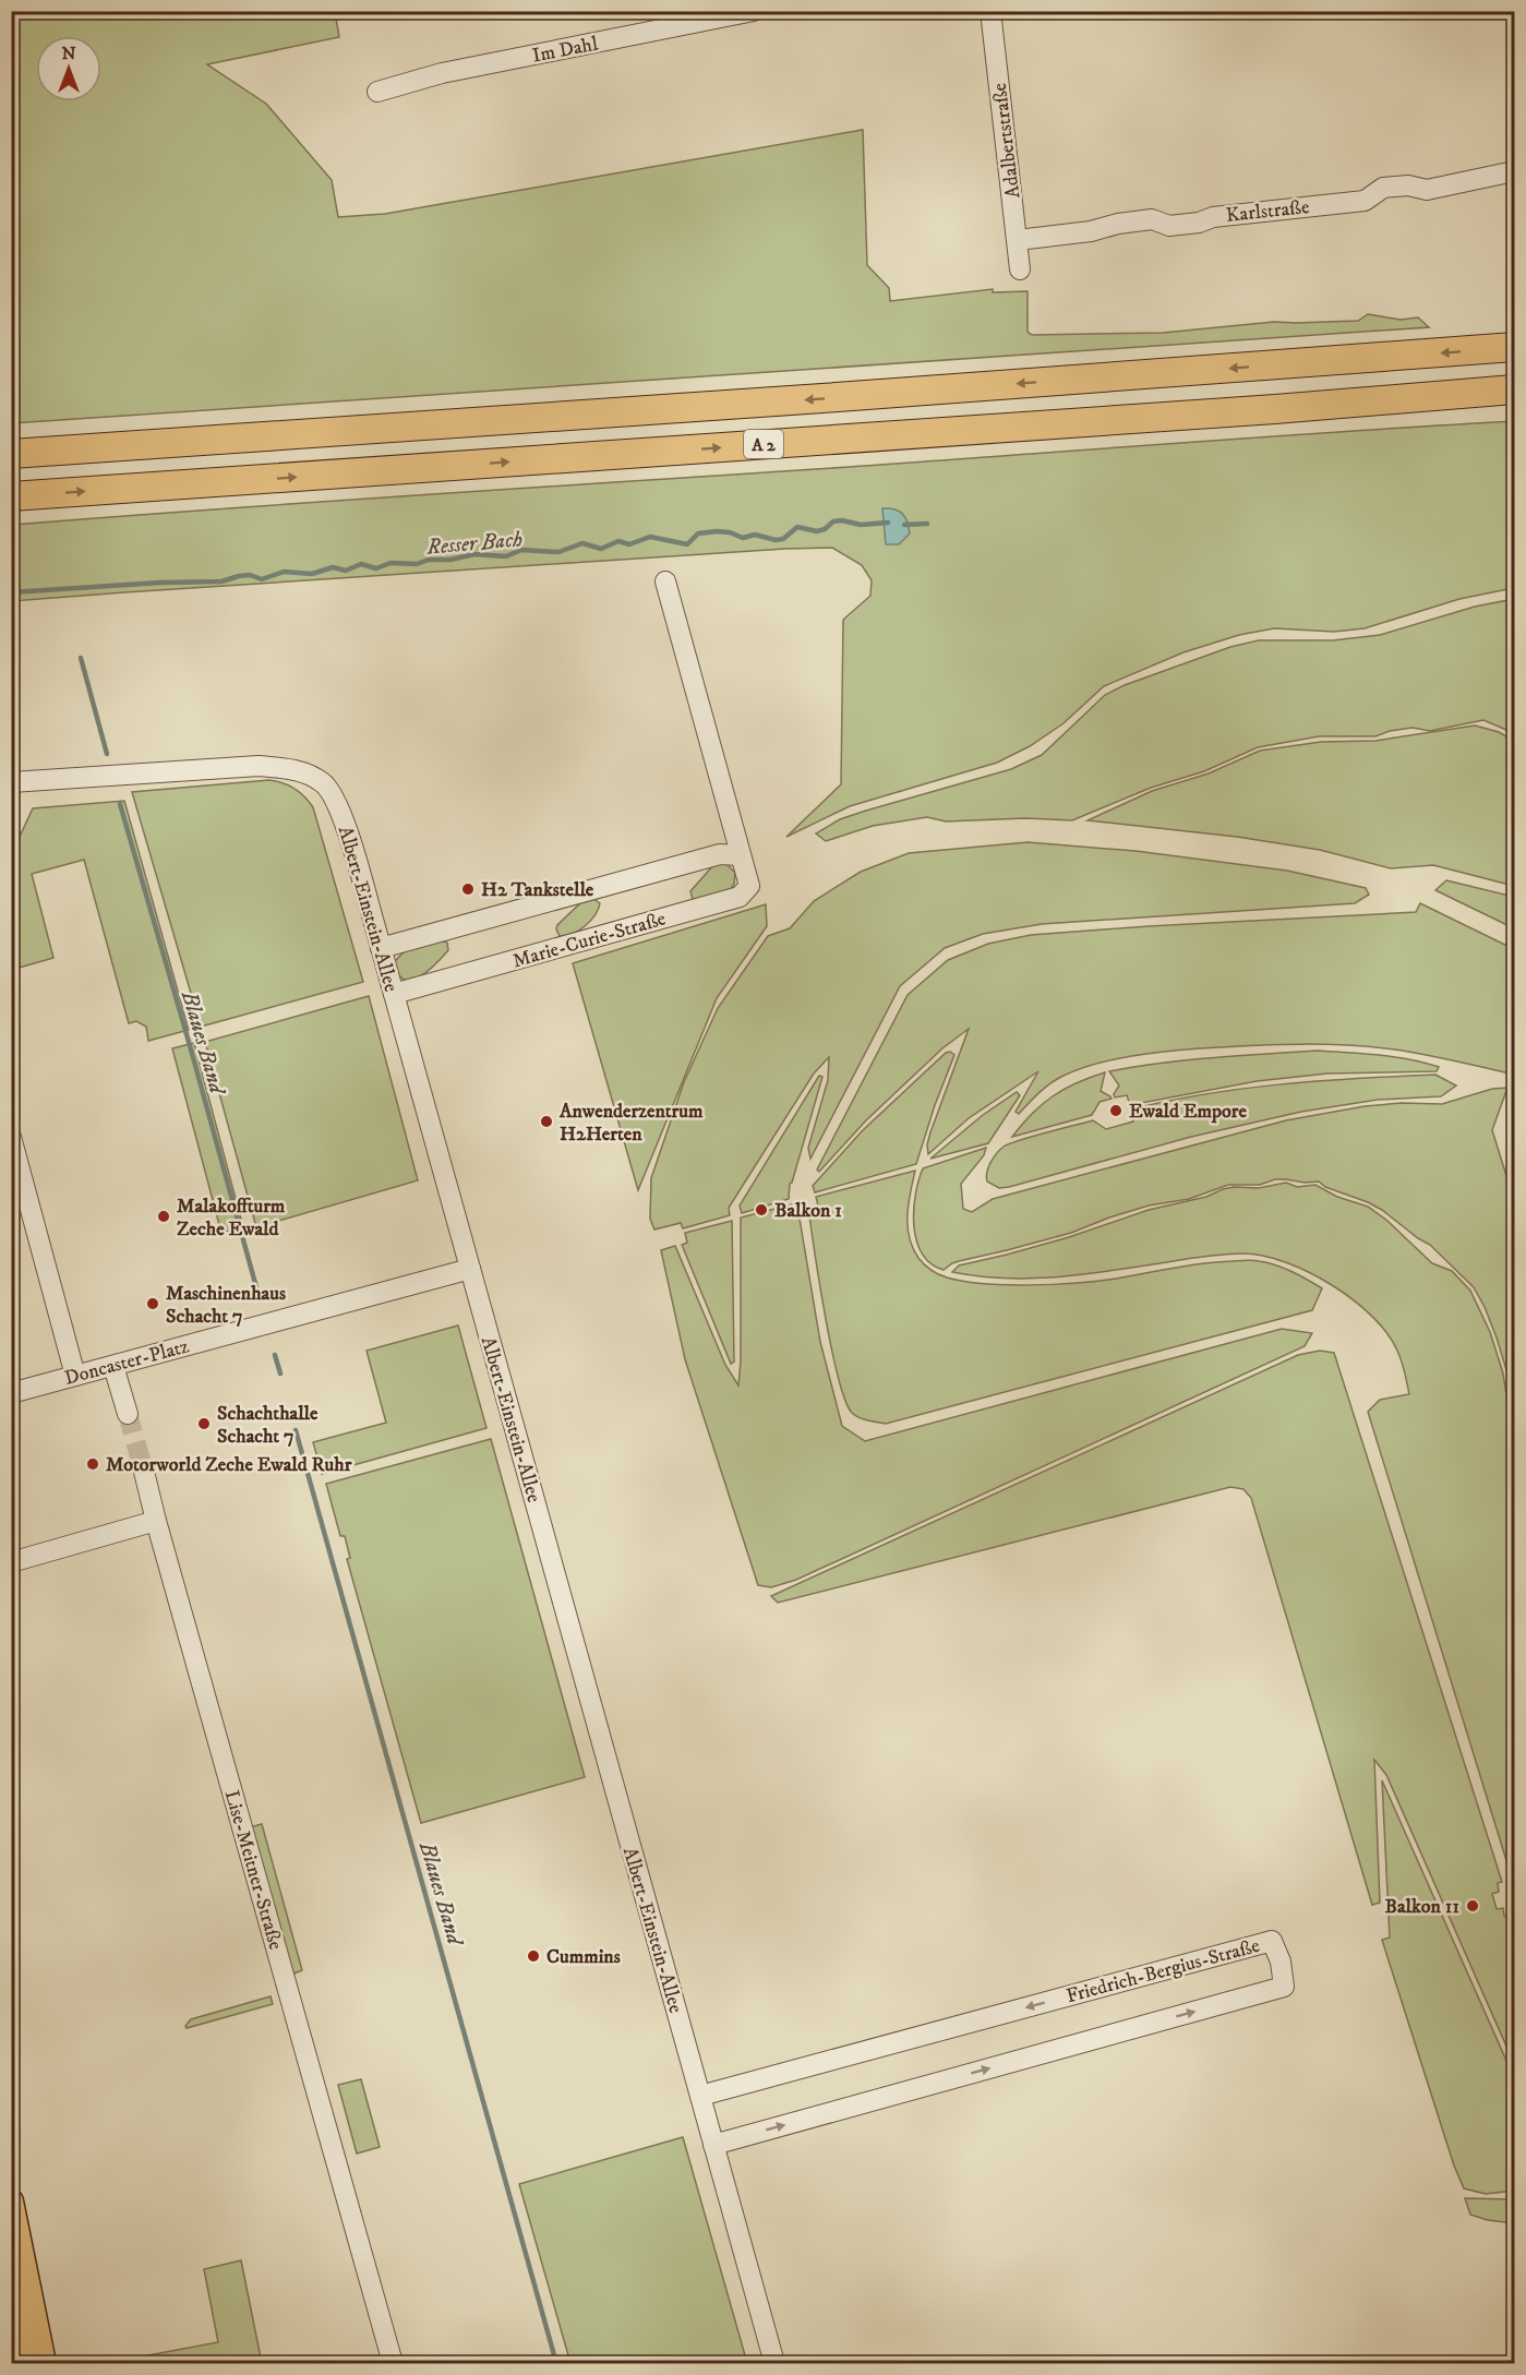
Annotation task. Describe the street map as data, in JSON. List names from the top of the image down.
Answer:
{
  "streets": {
    "highway": ["A 2"],
    "street": [
      "Im Dahl",
      "Adalbertstraße",
      "Karlstraße",
      "Albert-Einstein-Allee",
      "Marie-Curie-Straße",
      "Doncaster-Platz",
      "Lise-Meitner-Straße",
      "Friedrich-Bergius-Straße"
    ]
  },
  "crossings": [
    ["Adalbertstraße", "Karlstraße"],
    ["Albert-Einstein-Allee", "Marie-Curie-Straße"],
    ["Albert-Einstein-Allee", "Doncaster-Platz"],
    ["Albert-Einstein-Allee", "Friedrich-Bergius-Straße"]
  ],
  "water": ["Resser Bach", "Blaues Band"],
  "places": [
    "H2 Tankstelle",
    "Ewald Empore",
    "Anwenderzentrum H2Herten",
    "Balkon 1",
    "Malakoffturm Zeche Ewald",
    "Maschinenhaus Schacht 7",
    "Schachthalle Schacht 7",
    "Motorworld Zeche Ewald Ruhr",
    "Balkon 11",
    "Cummins"
  ],
  "north": "top"
}
